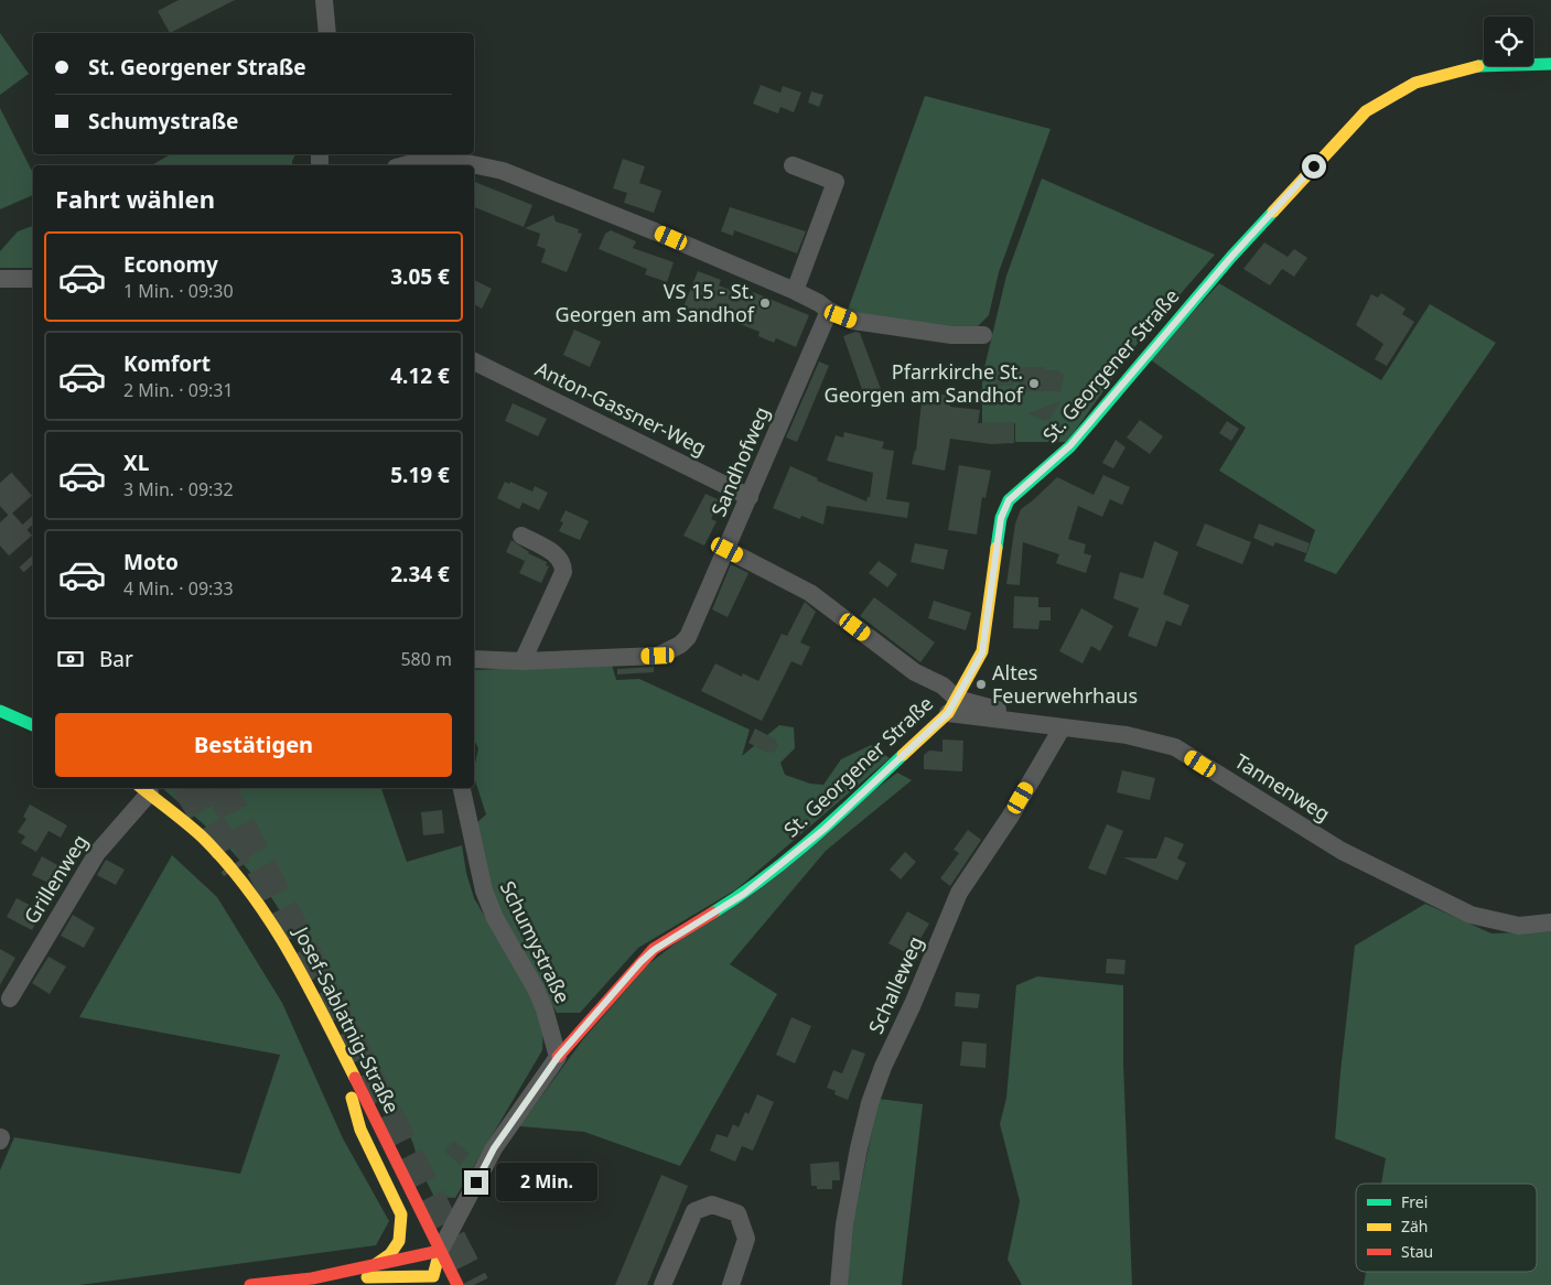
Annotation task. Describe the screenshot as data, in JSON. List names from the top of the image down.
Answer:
{
  "streets": {
    "street": [
      "St. Georgener Straße",
      "Anton-Gassner-Weg",
      "Sandhofweg",
      "Tannenweg",
      "Grillenweg",
      "Schumystraße",
      "Schalleweg",
      "Josef-Sablatnig-Straße"
    ]
  },
  "crossings": [
    ["St. Georgener Straße", "Tannenweg"],
    ["St. Georgener Straße", "Schumystraße"],
    ["Anton-Gassner-Weg", "Sandhofweg"],
    ["Sandhofweg", "Tannenweg"],
    ["Tannenweg", "Schalleweg"],
    ["Grillenweg", "Josef-Sablatnig-Straße"]
  ],
  "places": ["VS 15 - St. Georgen am Sandhof", "Pfarrkirche St. Georgen am Sandhof", "Altes Feuerwehrhaus"],
  "legend": ["Frei", "Zäh", "Stau"],
  "page": {
    "banner": ["St. Georgener Straße", "Schumystraße"],
    "heading": "Fahrt wählen",
    "list": [
      {
        "name": "Economy",
        "note": "1 Min. · 09:30",
        "value": "3.05 €"
      },
      {
        "name": "Komfort",
        "note": "2 Min. · 09:31",
        "value": "4.12 €"
      },
      {
        "name": "XL",
        "note": "3 Min. · 09:32",
        "value": "5.19 €"
      },
      {
        "name": "Moto",
        "note": "4 Min. · 09:33",
        "value": "2.34 €"
      }
    ],
    "pay": ["Bar", "580 m"],
    "buttons": "Bestätigen",
    "bubble": "2 Min."
  }
}
